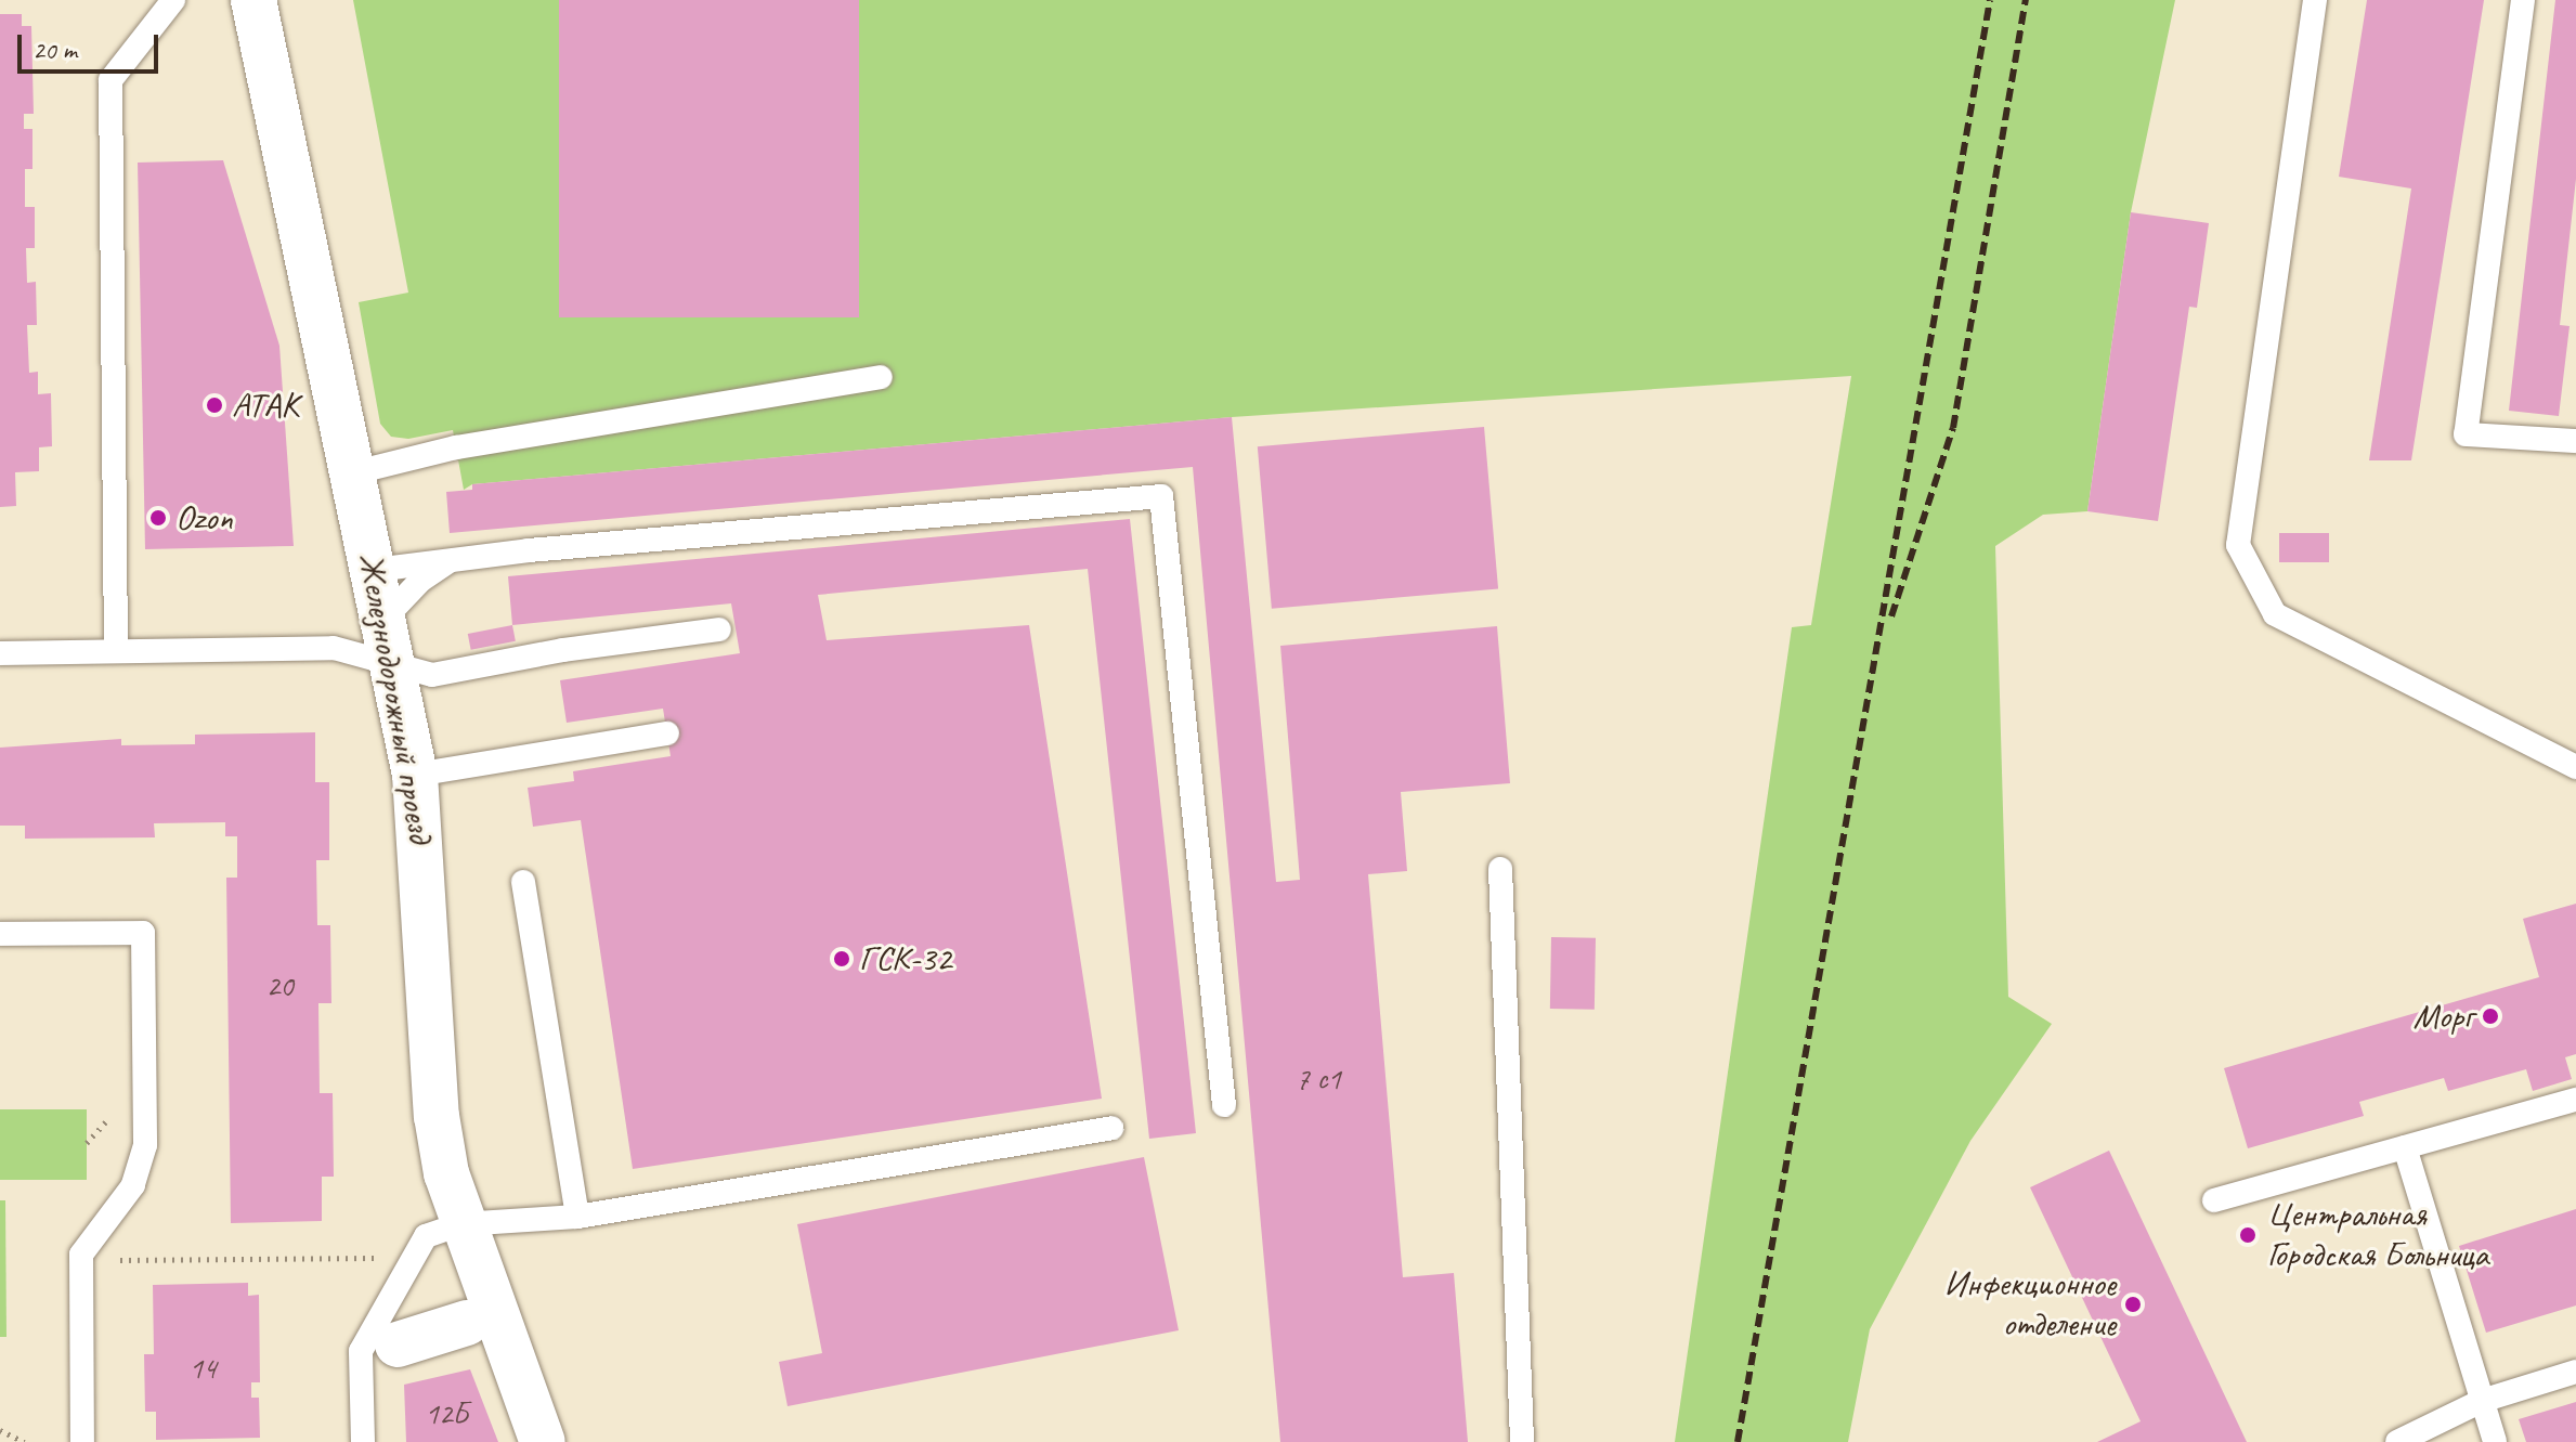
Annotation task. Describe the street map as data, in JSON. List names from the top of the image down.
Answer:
{
  "streets": {
    "street": ["Железнодорожный проезд"]
  },
  "places": [
    "АТАК",
    "Ozon",
    "ГСК-32",
    "Морг",
    "Центральная Городская Больница",
    "Инфекционное отделение"
  ],
  "house_numbers": [
    "20",
    "7 с1",
    "14",
    "12Б"
  ],
  "scale_bar": "20 m"
}
